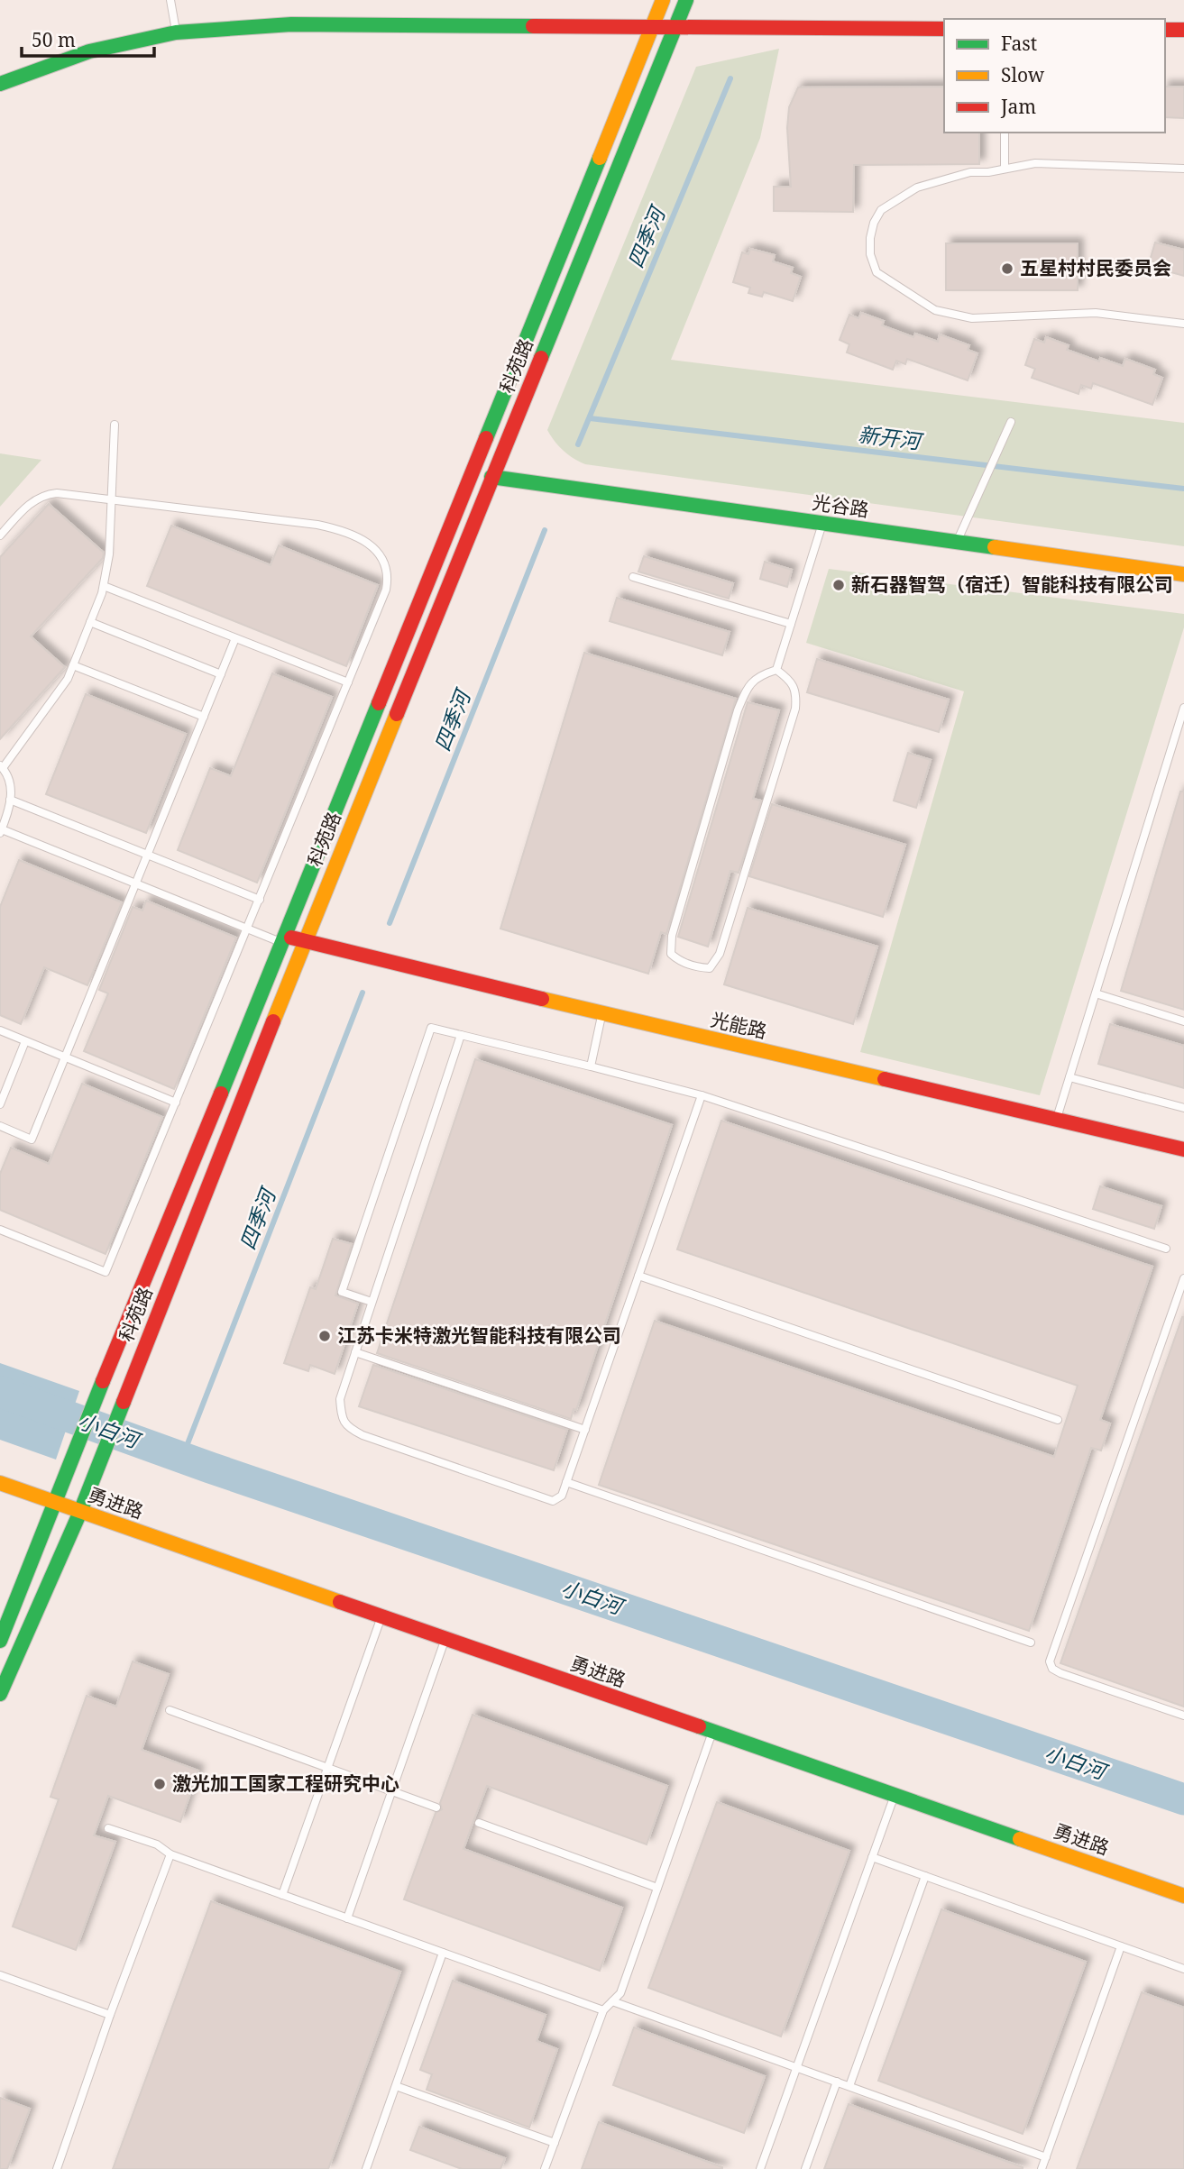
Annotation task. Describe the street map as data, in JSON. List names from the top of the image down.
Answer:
{
  "streets": {
    "street": [
      "科苑路",
      "光谷路",
      "光能路",
      "勇进路"
    ]
  },
  "crossings": [
    ["科苑路", "光谷路"],
    ["科苑路", "光能路"],
    ["科苑路", "勇进路"]
  ],
  "water": ["四季河", "新开河", "小白河"],
  "places": [
    "五星村村民委员会",
    "新石器智驾（宿迁）智能科技有限公司",
    "江苏卡米特激光智能科技有限公司",
    "激光加工国家工程研究中心"
  ],
  "legend": ["Fast", "Slow", "Jam"],
  "scale_bar": "50 m"
}
